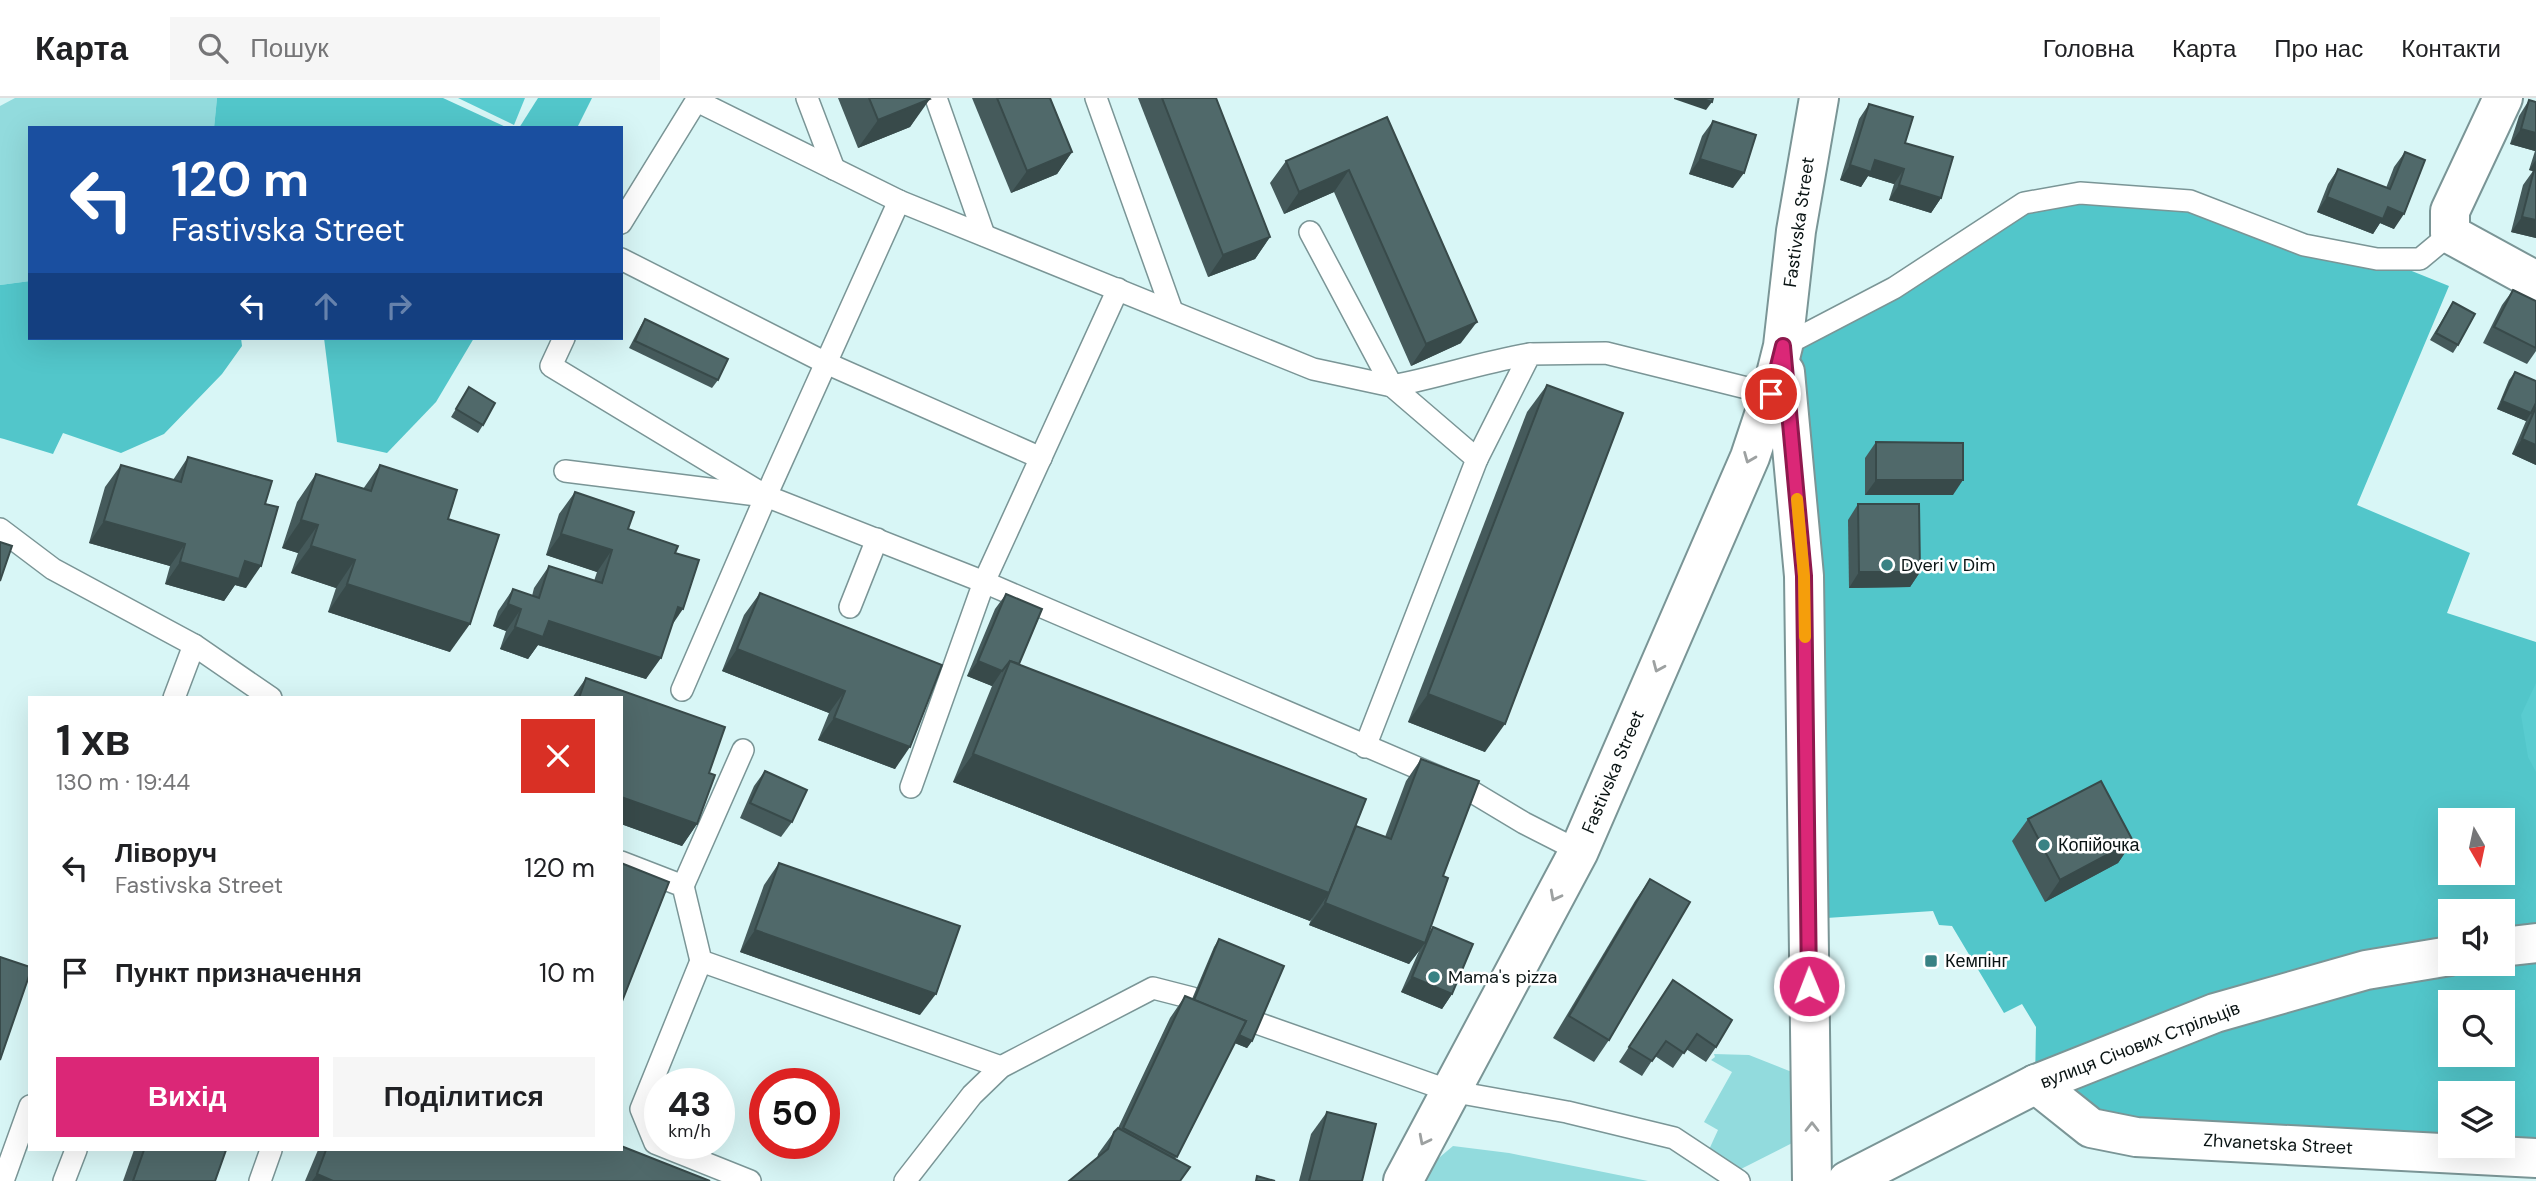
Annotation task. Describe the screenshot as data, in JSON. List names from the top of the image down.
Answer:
{
  "streets": {
    "main road": ["Fastivska Street", "вулиця Січових Стрільців", "Zhvanetska Street"]
  },
  "crossings": [
    ["вулиця Січових Стрільців", "Zhvanetska Street"]
  ],
  "places": {
    "other": ["Dveri v Dim", "Копійочка", "Mama's pizza"],
    "transit": ["Кемпінг"]
  },
  "north": "bottom",
  "page": {
    "header": "Карта",
    "search": "Пошук",
    "nav": [
      "Головна",
      "Карта",
      "Про нас",
      "Контакти"
    ],
    "turn": ["120 m", "Fastivska Street"],
    "heading": ["1 хв", "130 m · 19:44"],
    "list": [
      {
        "name": "Ліворуч",
        "note": "Fastivska Street",
        "value": "120 m"
      },
      {
        "name": "Пункт призначення",
        "value": "10 m"
      }
    ],
    "buttons": ["Вихід", "Поділитися"],
    "speed": "43 km/h",
    "limit": "50"
  }
}
